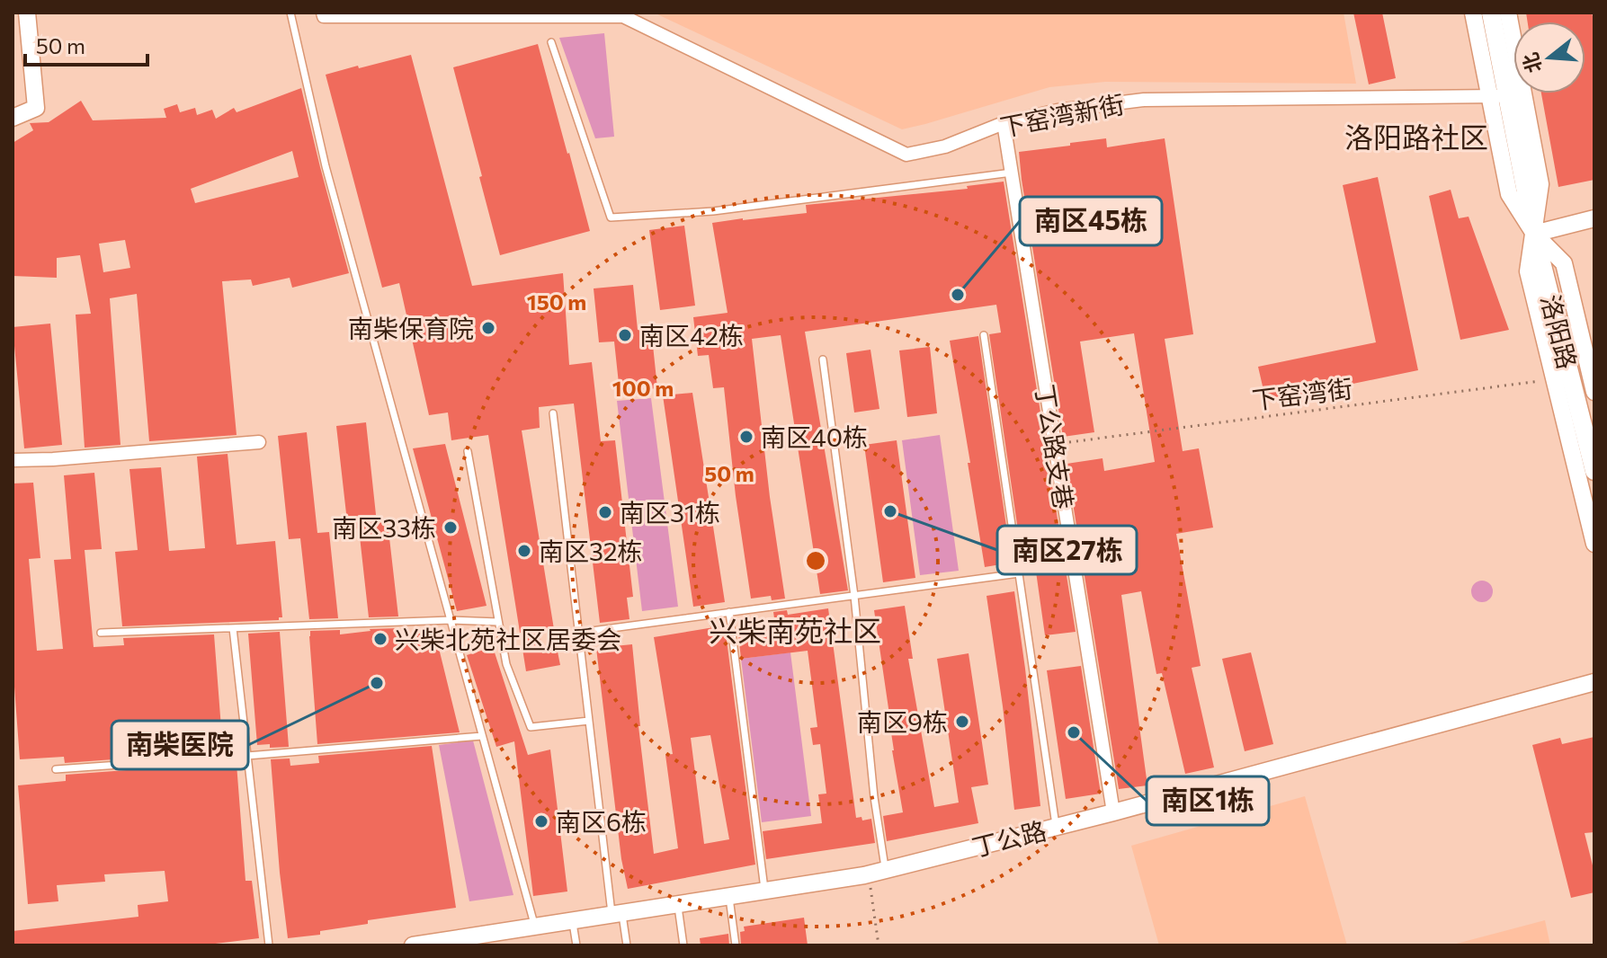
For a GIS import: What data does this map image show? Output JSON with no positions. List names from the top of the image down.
{
  "streets": {
    "main road": ["洛阳路"],
    "street": ["下窑湾新街", "丁公路支巷", "丁公路"],
    "path": ["下窑湾街"]
  },
  "crossings": [
    ["下窑湾新街", "洛阳路"],
    ["下窑湾新街", "丁公路支巷"],
    ["下窑湾街", "丁公路支巷"],
    ["丁公路支巷", "丁公路"]
  ],
  "districts": ["洛阳路社区", "兴柴南苑社区"],
  "places": [
    "南区45栋",
    "南柴保育院",
    "南区42栋",
    "南区40栋",
    "南区27栋",
    "南区31栋",
    "南区33栋",
    "南区32栋",
    "兴柴北苑社区居委会",
    "南柴医院",
    "南区9栋",
    "南区1栋",
    "南区6栋"
  ],
  "scale_bar": "50 m",
  "north": "left",
  "rings": ["150 m", "100 m", "50 m"]
}
